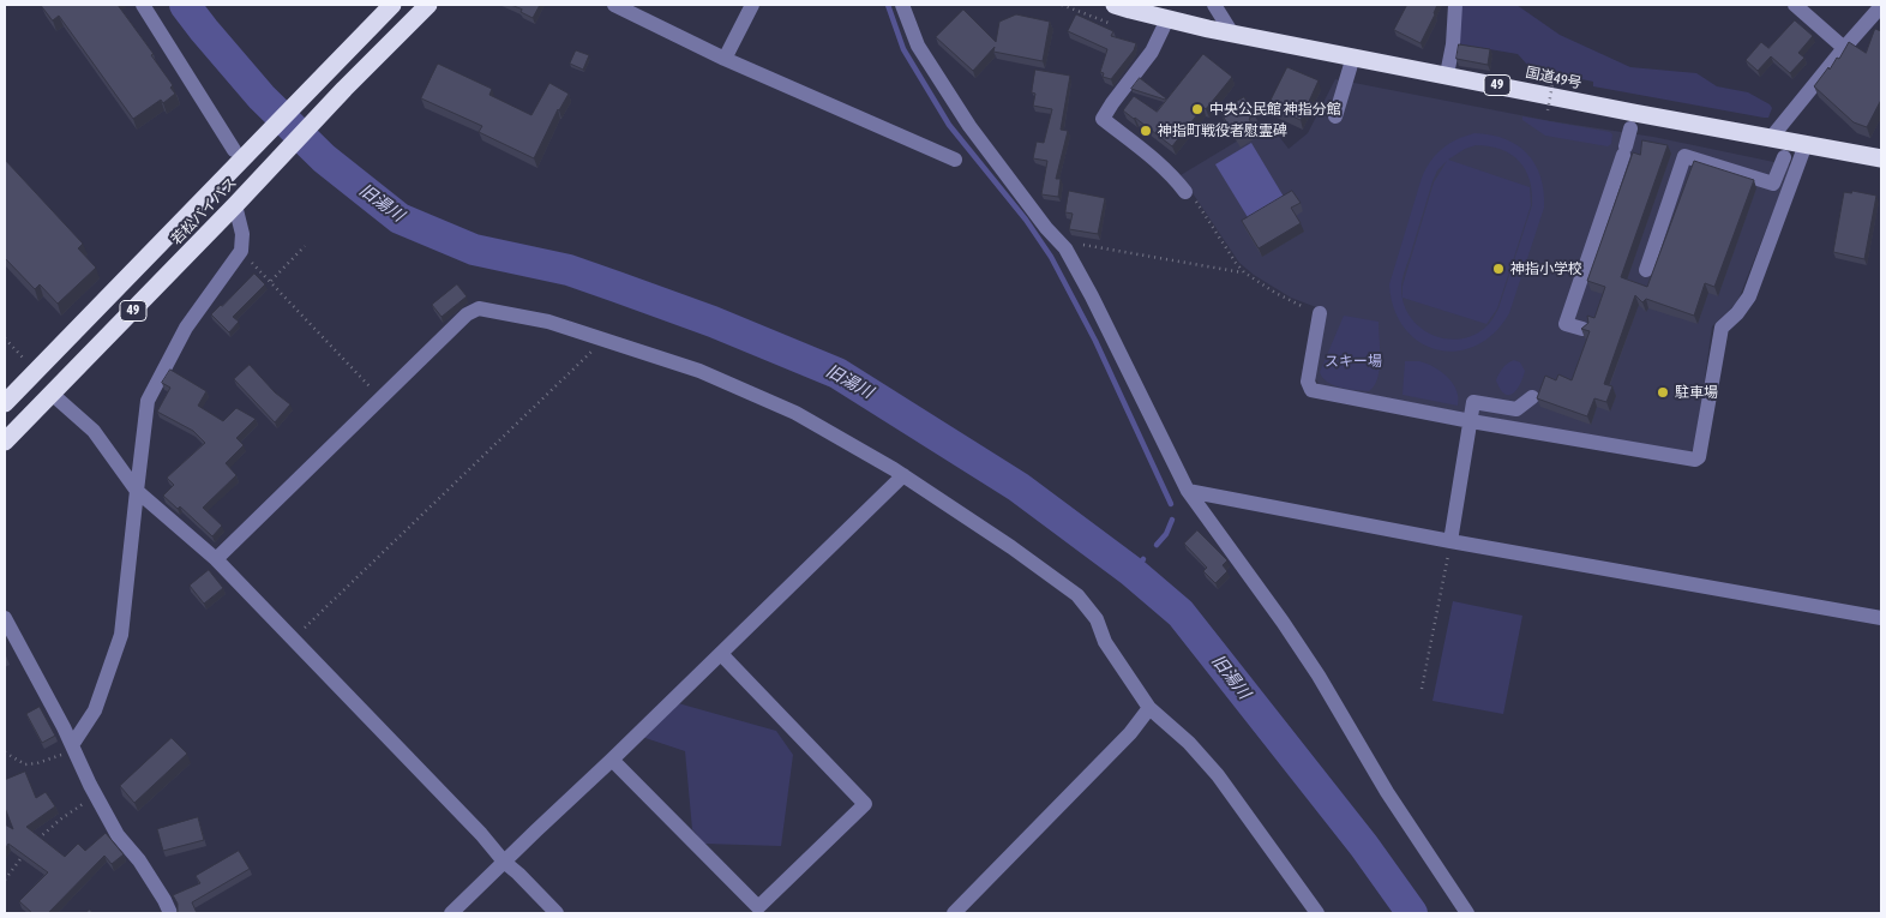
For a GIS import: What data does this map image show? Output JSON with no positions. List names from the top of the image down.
{
  "streets": {
    "highway": ["国道49号", "49", "若松バイパス"]
  },
  "water": ["旧湯川"],
  "parks": ["スキー場"],
  "places": [
    "中央公民館 神指分館",
    "神指町戦役者慰霊碑",
    "神指小学校",
    "駐車場"
  ]
}
